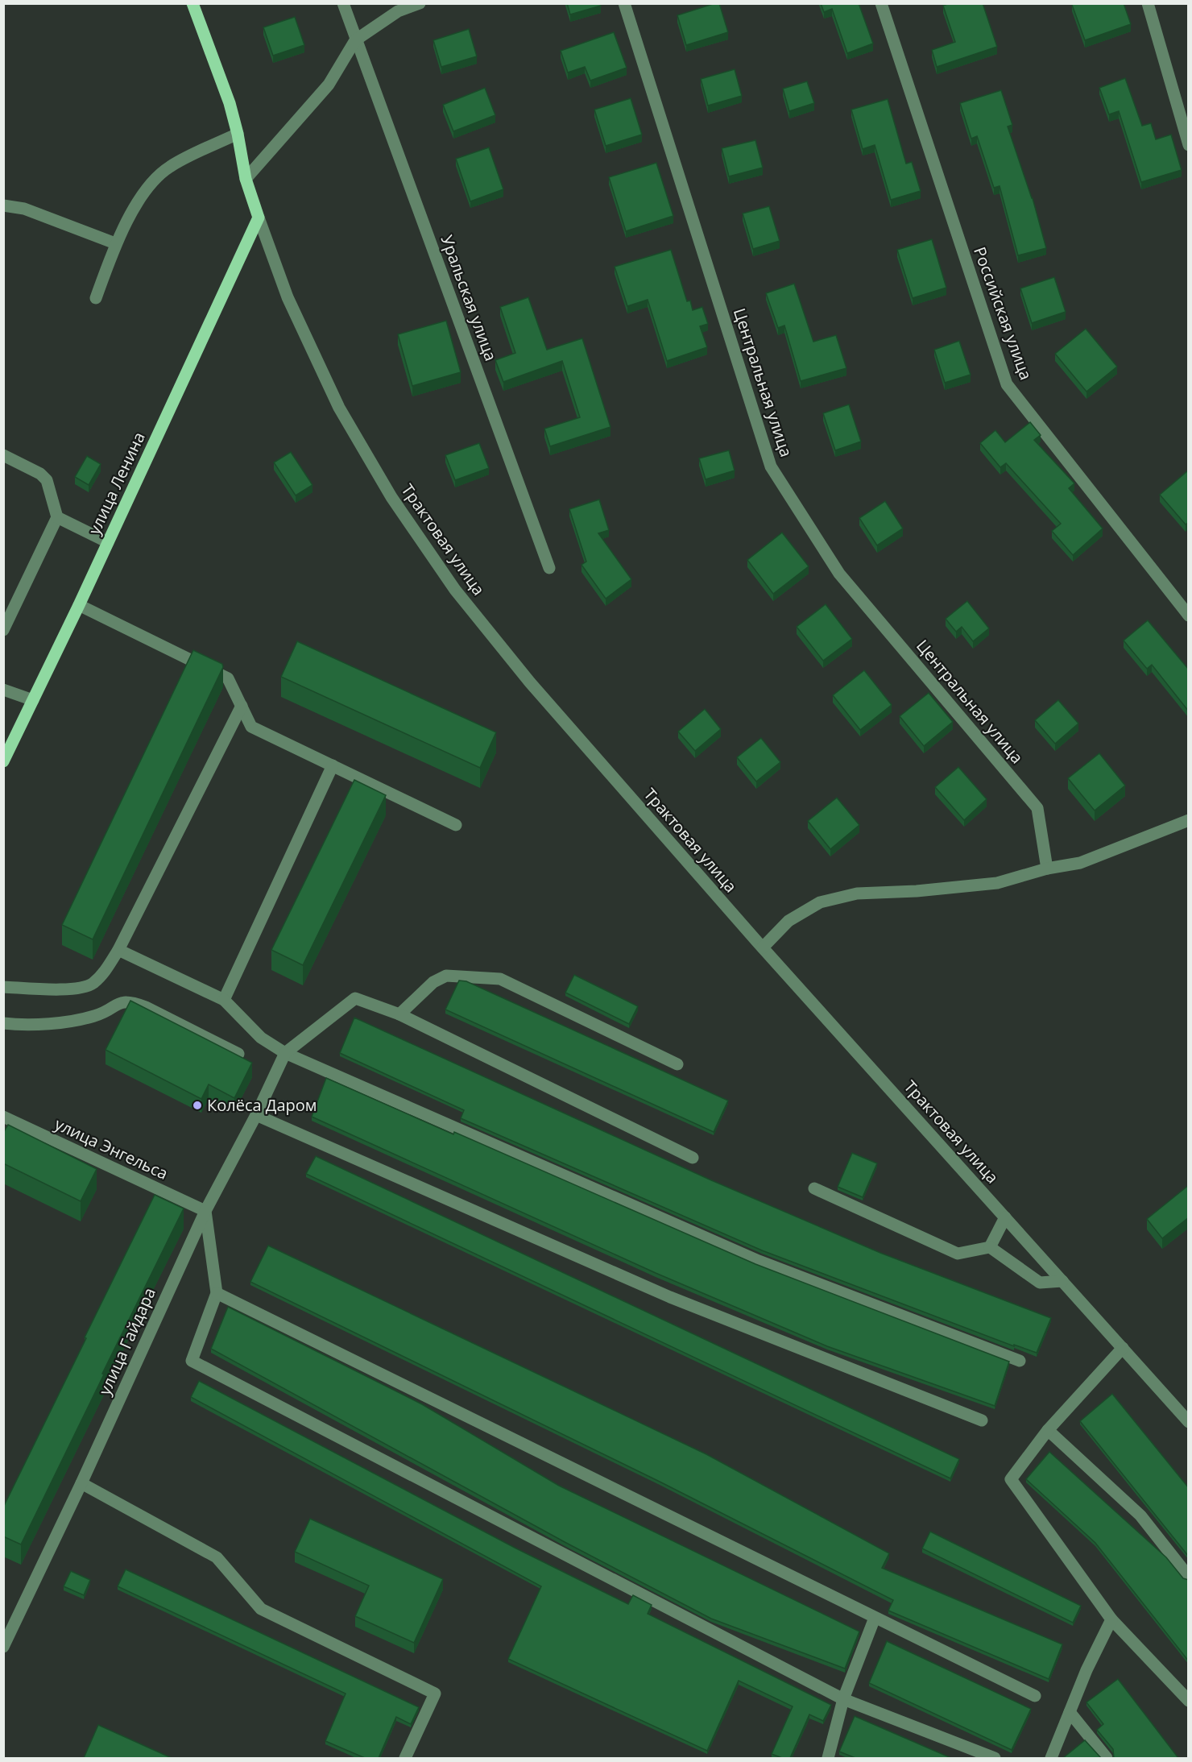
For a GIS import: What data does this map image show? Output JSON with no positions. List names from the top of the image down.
{
  "streets": {
    "main road": ["улица Ленина"],
    "street": [
      "Уральская улица",
      "Российская улица",
      "Центральная улица",
      "Трактовая улица",
      "улица Энгельса",
      "улица Гайдара"
    ]
  },
  "crossings": [
    ["улица Ленина", "Трактовая улица"],
    ["улица Энгельса", "улица Гайдара"]
  ],
  "places": ["Колёса Даром"]
}
